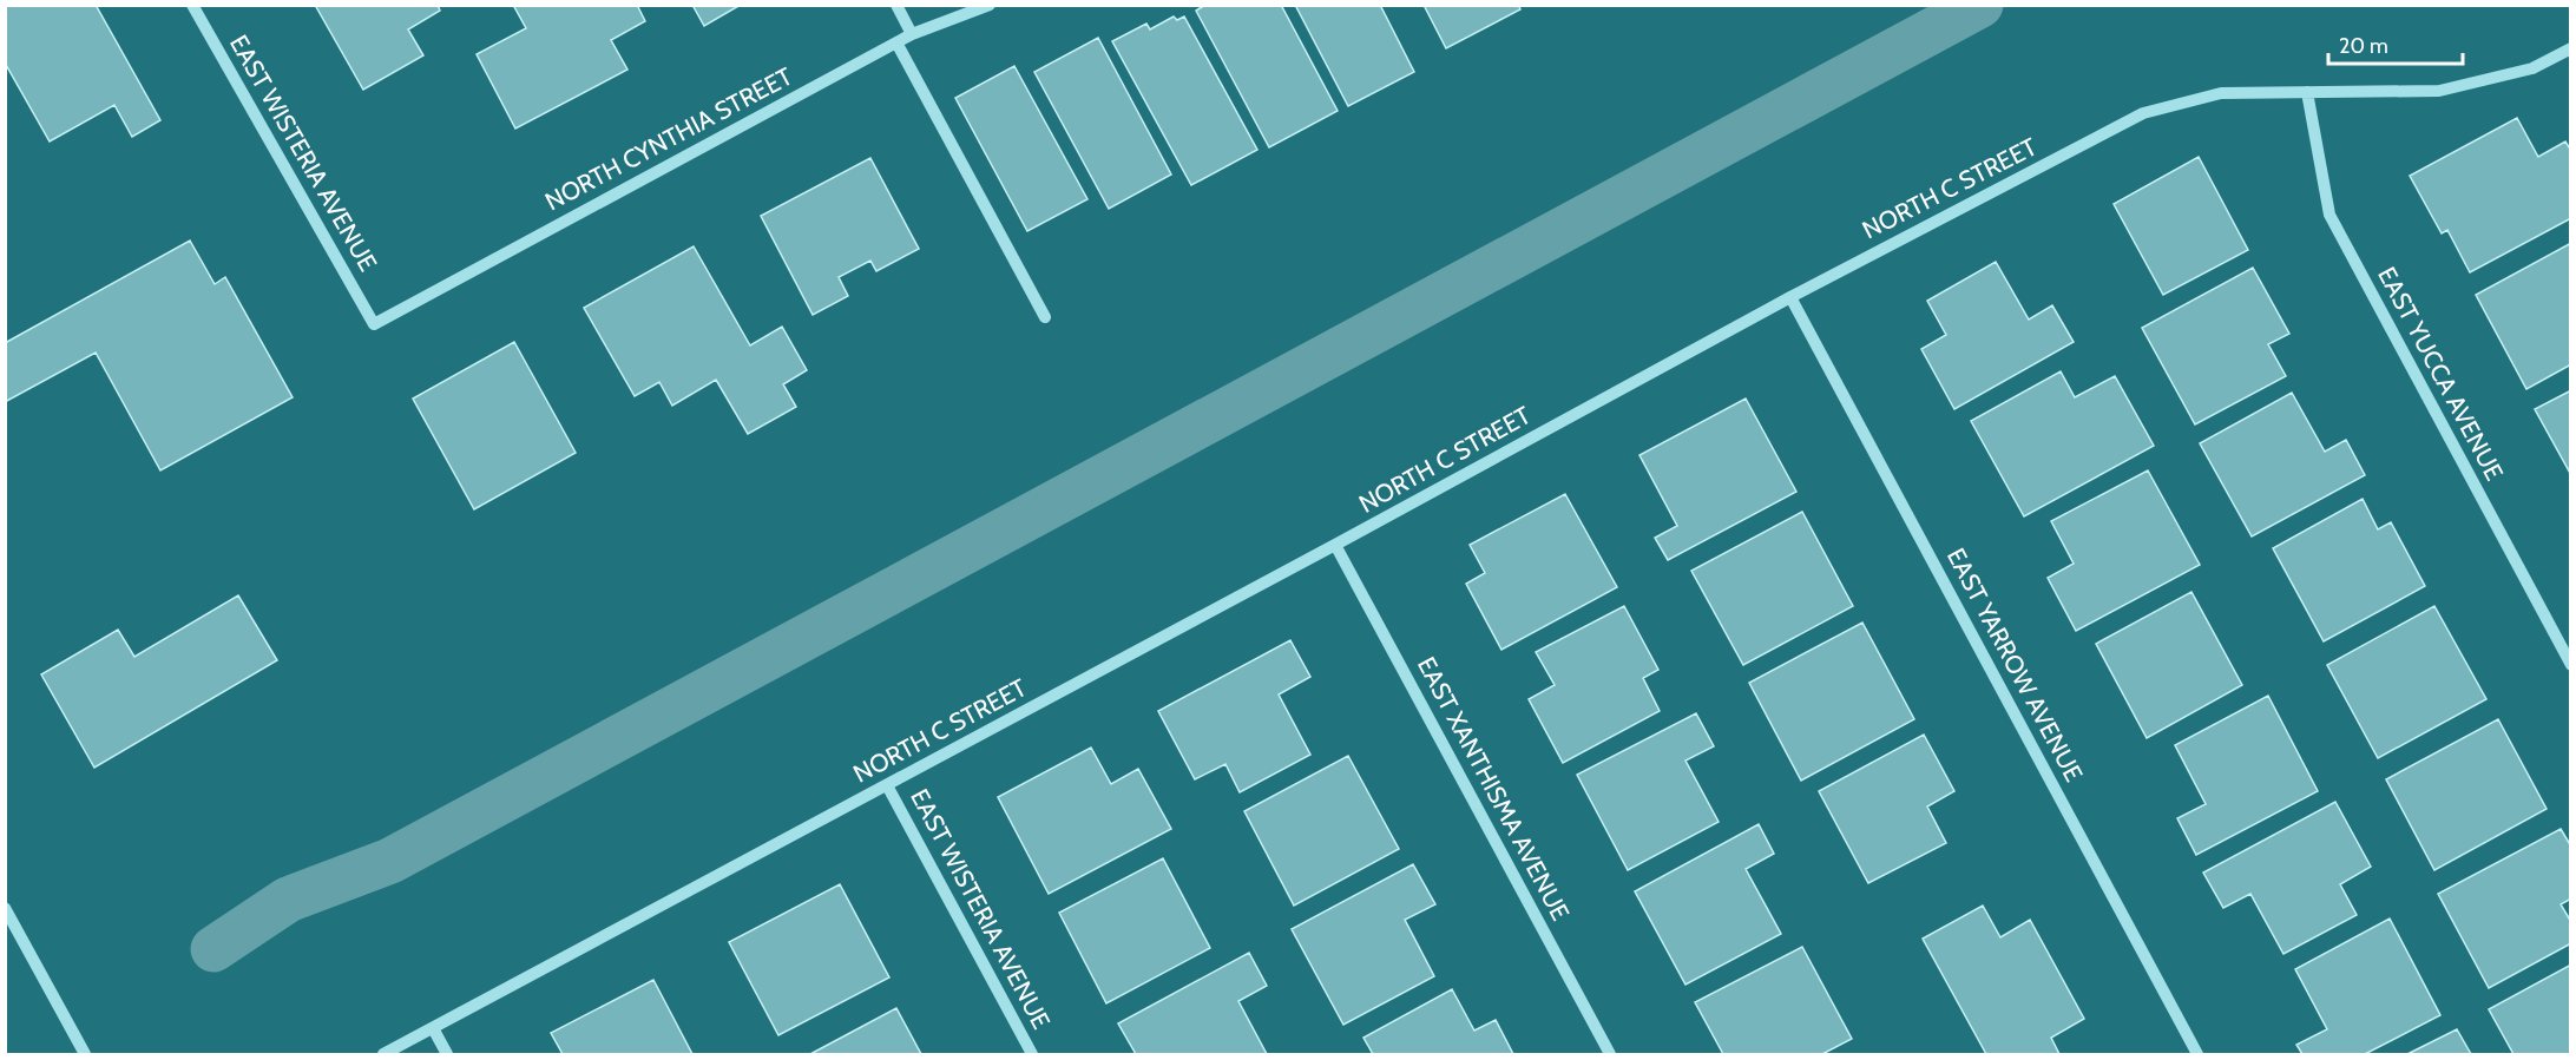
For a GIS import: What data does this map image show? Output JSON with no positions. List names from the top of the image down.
{
  "streets": {
    "street": [
      "NORTH CYNTHIA STREET",
      "EAST WISTERIA AVENUE",
      "NORTH C STREET",
      "EAST YUCCA AVENUE",
      "EAST YARROW AVENUE",
      "EAST XANTHISMA AVENUE"
    ]
  },
  "crossings": [
    ["NORTH CYNTHIA STREET", "EAST WISTERIA AVENUE"],
    ["EAST WISTERIA AVENUE", "NORTH C STREET"],
    ["NORTH C STREET", "EAST YUCCA AVENUE"],
    ["NORTH C STREET", "EAST YARROW AVENUE"],
    ["NORTH C STREET", "EAST XANTHISMA AVENUE"]
  ],
  "scale_bar": "20 m"
}
